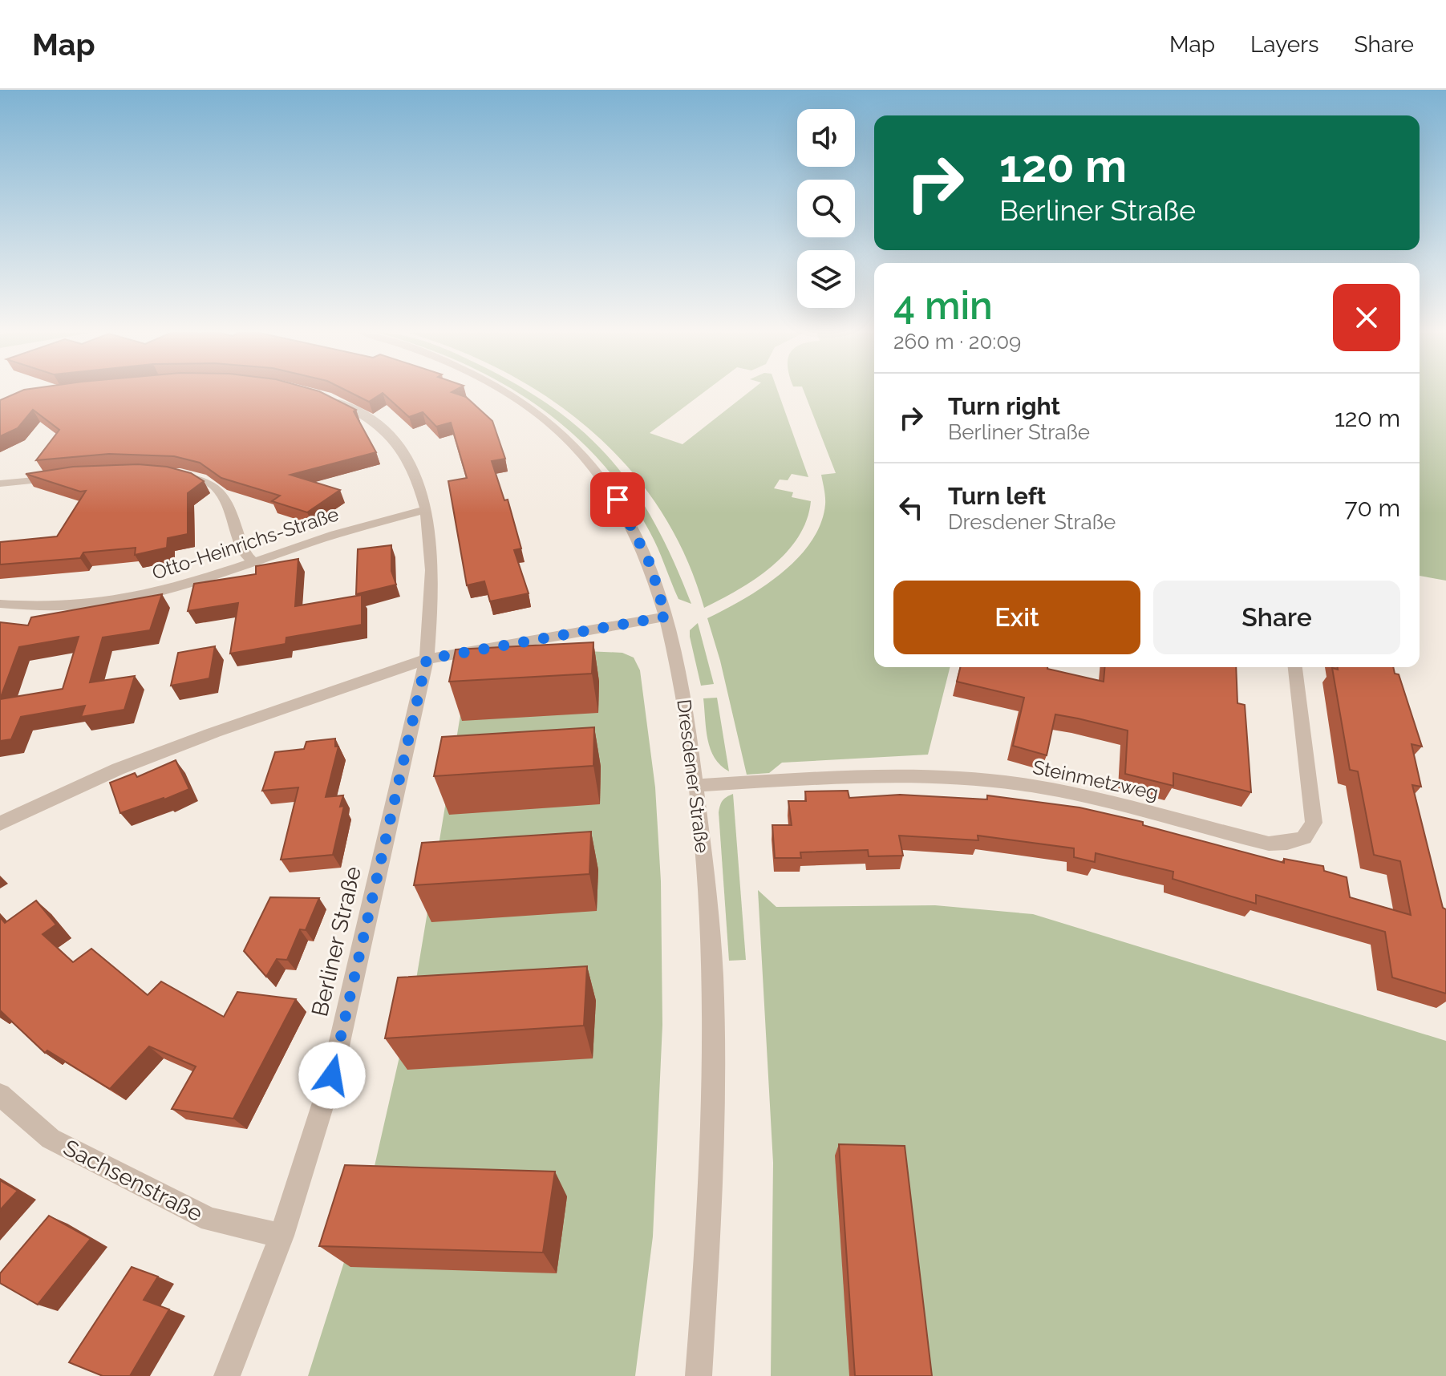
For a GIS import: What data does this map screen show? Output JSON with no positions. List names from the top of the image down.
{
  "streets": {
    "street": [
      "Otto-Heinrichs-Straße",
      "Dresdener Straße",
      "Steinmetzweg",
      "Berliner Straße",
      "Sachsenstraße"
    ]
  },
  "crossings": [
    ["Otto-Heinrichs-Straße", "Berliner Straße"],
    ["Dresdener Straße", "Steinmetzweg"],
    ["Berliner Straße", "Sachsenstraße"]
  ],
  "page": {
    "header": "Map",
    "nav": ["Map", "Layers", "Share"],
    "turn": ["120 m", "Berliner Straße"],
    "heading": ["4 min", "260 m · 20:09"],
    "list": [
      {
        "name": "Turn right",
        "note": "Berliner Straße",
        "value": "120 m"
      },
      {
        "name": "Turn left",
        "note": "Dresdener Straße",
        "value": "70 m"
      }
    ],
    "buttons": ["Exit", "Share"]
  }
}
